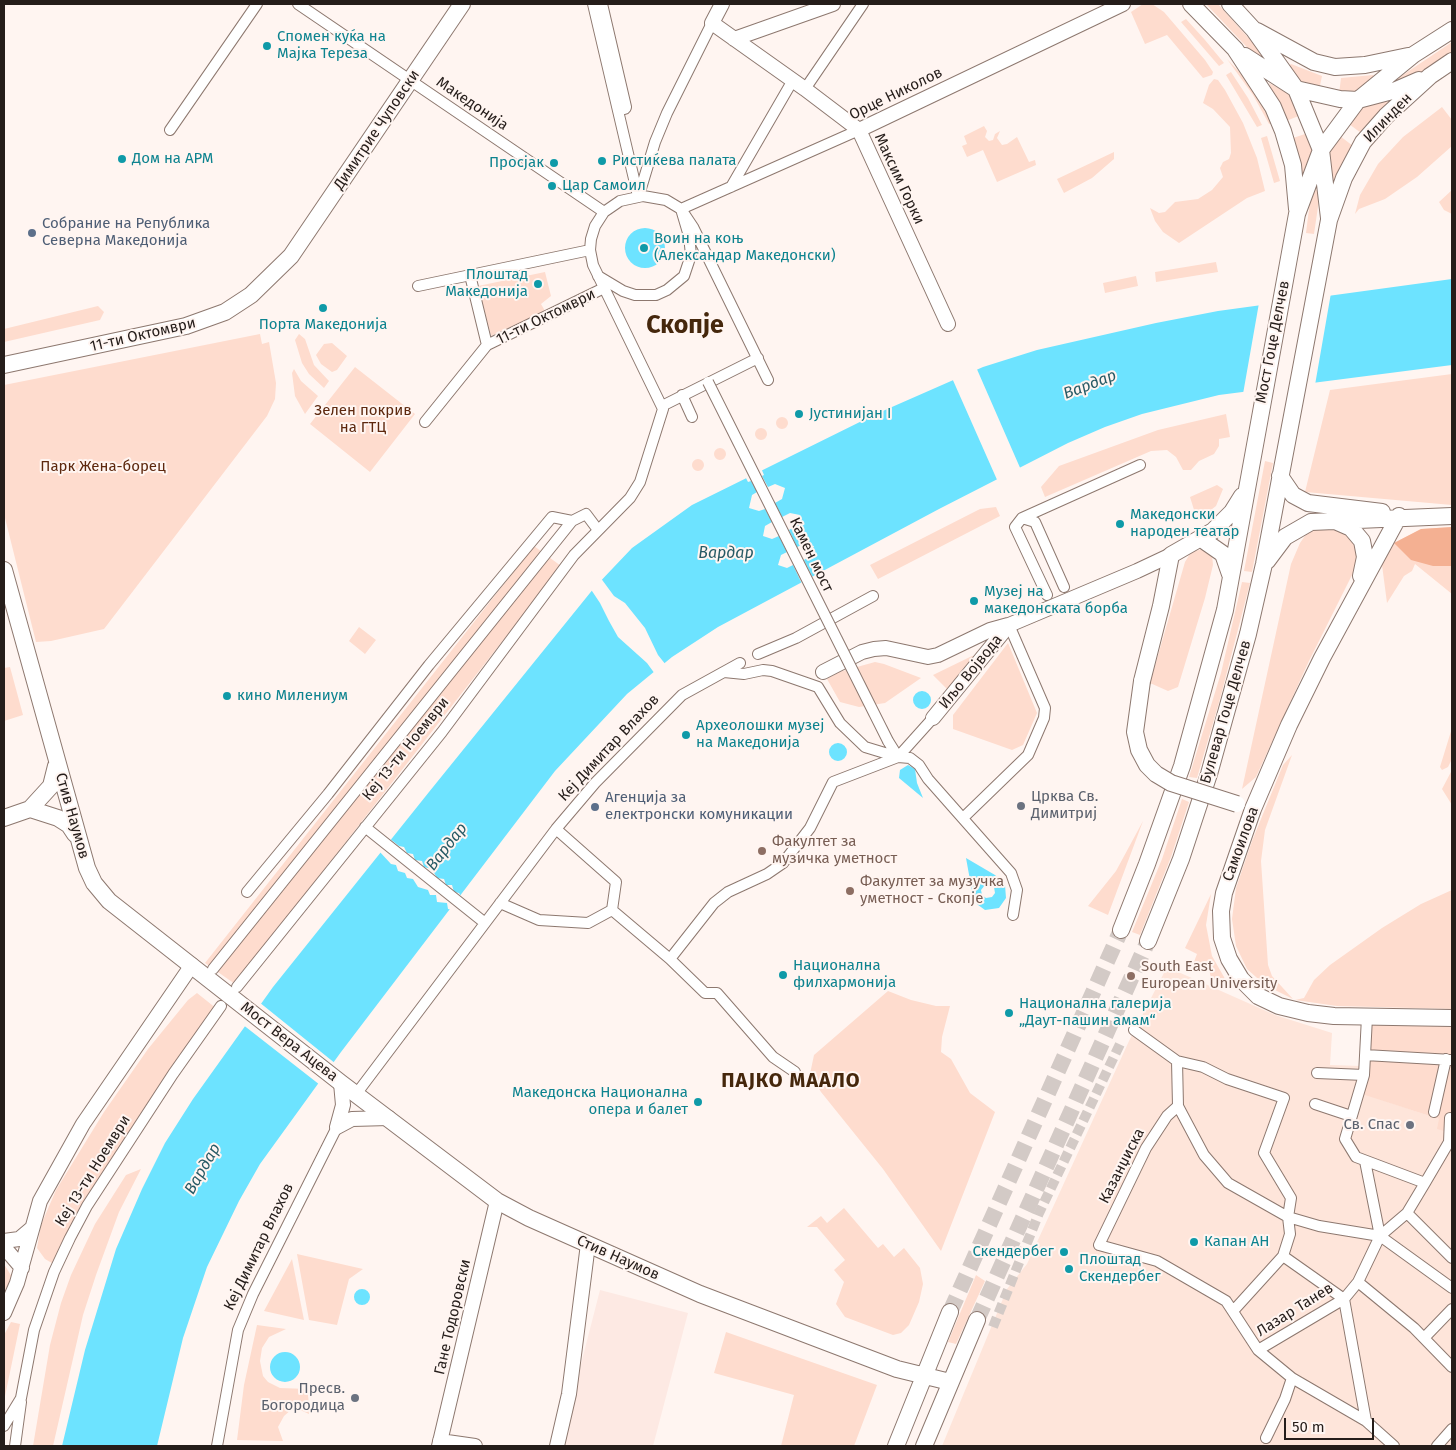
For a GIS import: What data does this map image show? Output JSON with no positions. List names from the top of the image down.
{
  "streets": {
    "street": [
      "Орце Николов",
      "Македонија",
      "Илинден",
      "Димитрие Чуповски",
      "Максим Горки",
      "11-ти Октомври",
      "Мост Гоце Делчев",
      "Камен мост",
      "Иљо Војвода",
      "Булевар Гоце Делчев",
      "Кеј Димитар Влахов",
      "Кеј 13-ти Ноември",
      "Стив Наумов",
      "Самоилова",
      "Мост Вера Ацева",
      "Казанџиска",
      "Лазар Танев",
      "Гане Тодоровски"
    ]
  },
  "crossings": [
    ["Орце Николов", "Македонија"],
    ["Орце Николов", "Максим Горки"],
    ["Македонија", "Димитрие Чуповски"],
    ["Илинден", "Мост Гоце Делчев"],
    ["Димитрие Чуповски", "11-ти Октомври"],
    ["Мост Гоце Делчев", "Булевар Гоце Делчев"],
    ["Иљо Војвода", "Булевар Гоце Делчев"],
    ["Кеј Димитар Влахов", "Стив Наумов"],
    ["Кеј Димитар Влахов", "Мост Вера Ацева"],
    ["Кеј 13-ти Ноември", "Стив Наумов"],
    ["Кеј 13-ти Ноември", "Мост Вера Ацева"],
    ["Стив Наумов", "Мост Вера Ацева"],
    ["Стив Наумов", "Гане Тодоровски"]
  ],
  "districts": ["Скопје", "ПАЈКО МААЛО"],
  "water": ["Вардар"],
  "parks": ["Зелен покрив на ГТЦ", "Парк Жена-борец"],
  "places": [
    "Спомен куќа на Мајка Тереза",
    "Дом на АРМ",
    "Ристиќева палата",
    "Просјак",
    "Цар Самоил",
    "Собрание на Република Северна Македонија",
    "Воин на коњ (Александар Македонски)",
    "Плоштад Македонија",
    "Порта Македонија",
    "Јустинијан I",
    "Македонски народен театар",
    "Музеј на македонската борба",
    "кино Милениум",
    "Археолошки музеј на Македонија",
    "Црква Св. Димитриј",
    "Агенција за електронски комуникации",
    "Факултет за музичка уметност",
    "Факултет за музучка уметност - Скопје",
    "Национална филхармонија",
    "South East European University",
    "Национална галерија „Даут-пашин амам“",
    "Македонска Национална опера и балет",
    "Св. Спас",
    "Капан АН",
    "Скендербег",
    "Плоштад Скендербег",
    "Пресв. Богородица"
  ],
  "scale_bar": "50 m"
}
